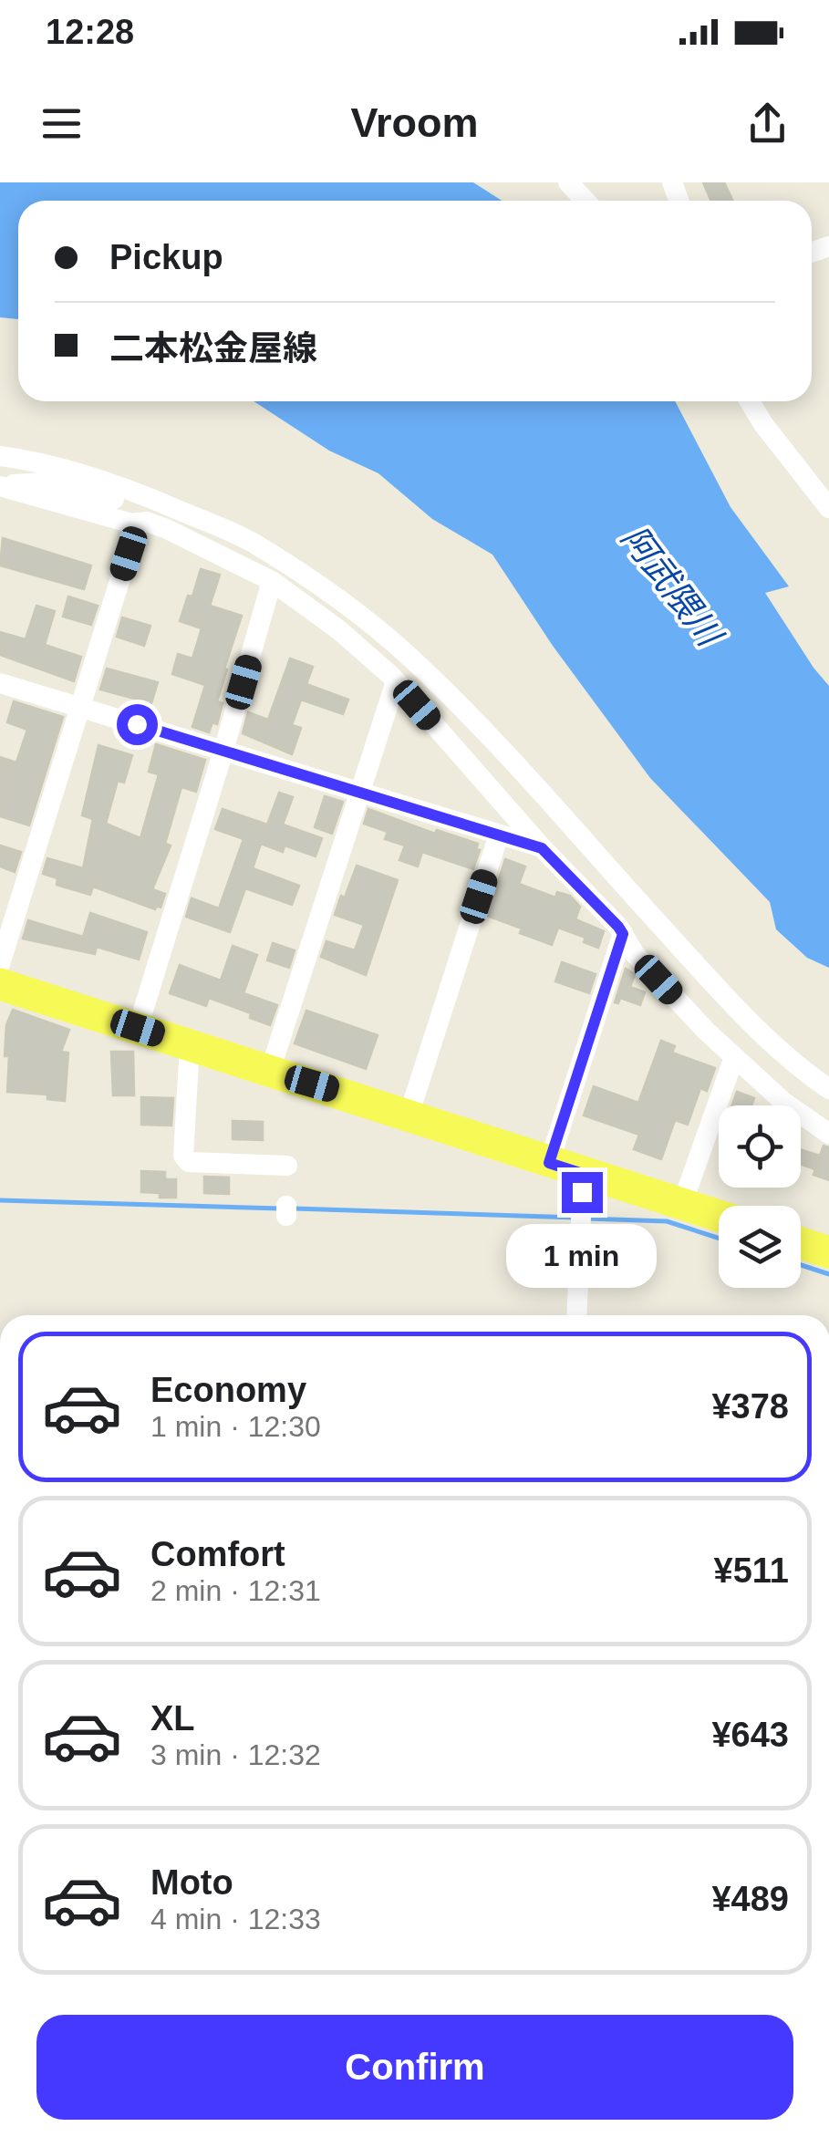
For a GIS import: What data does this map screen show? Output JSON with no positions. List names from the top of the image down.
{
  "water": ["阿武隈川"],
  "page": {
    "status": "12:28",
    "header": "Vroom",
    "banner": ["Pickup", "二本松金屋線"],
    "bubble": "1 min",
    "list": [
      {
        "name": "Economy",
        "note": "1 min · 12:30",
        "value": "¥378"
      },
      {
        "name": "Comfort",
        "note": "2 min · 12:31",
        "value": "¥511"
      },
      {
        "name": "XL",
        "note": "3 min · 12:32",
        "value": "¥643"
      },
      {
        "name": "Moto",
        "note": "4 min · 12:33",
        "value": "¥489"
      }
    ],
    "buttons": "Confirm"
  }
}
